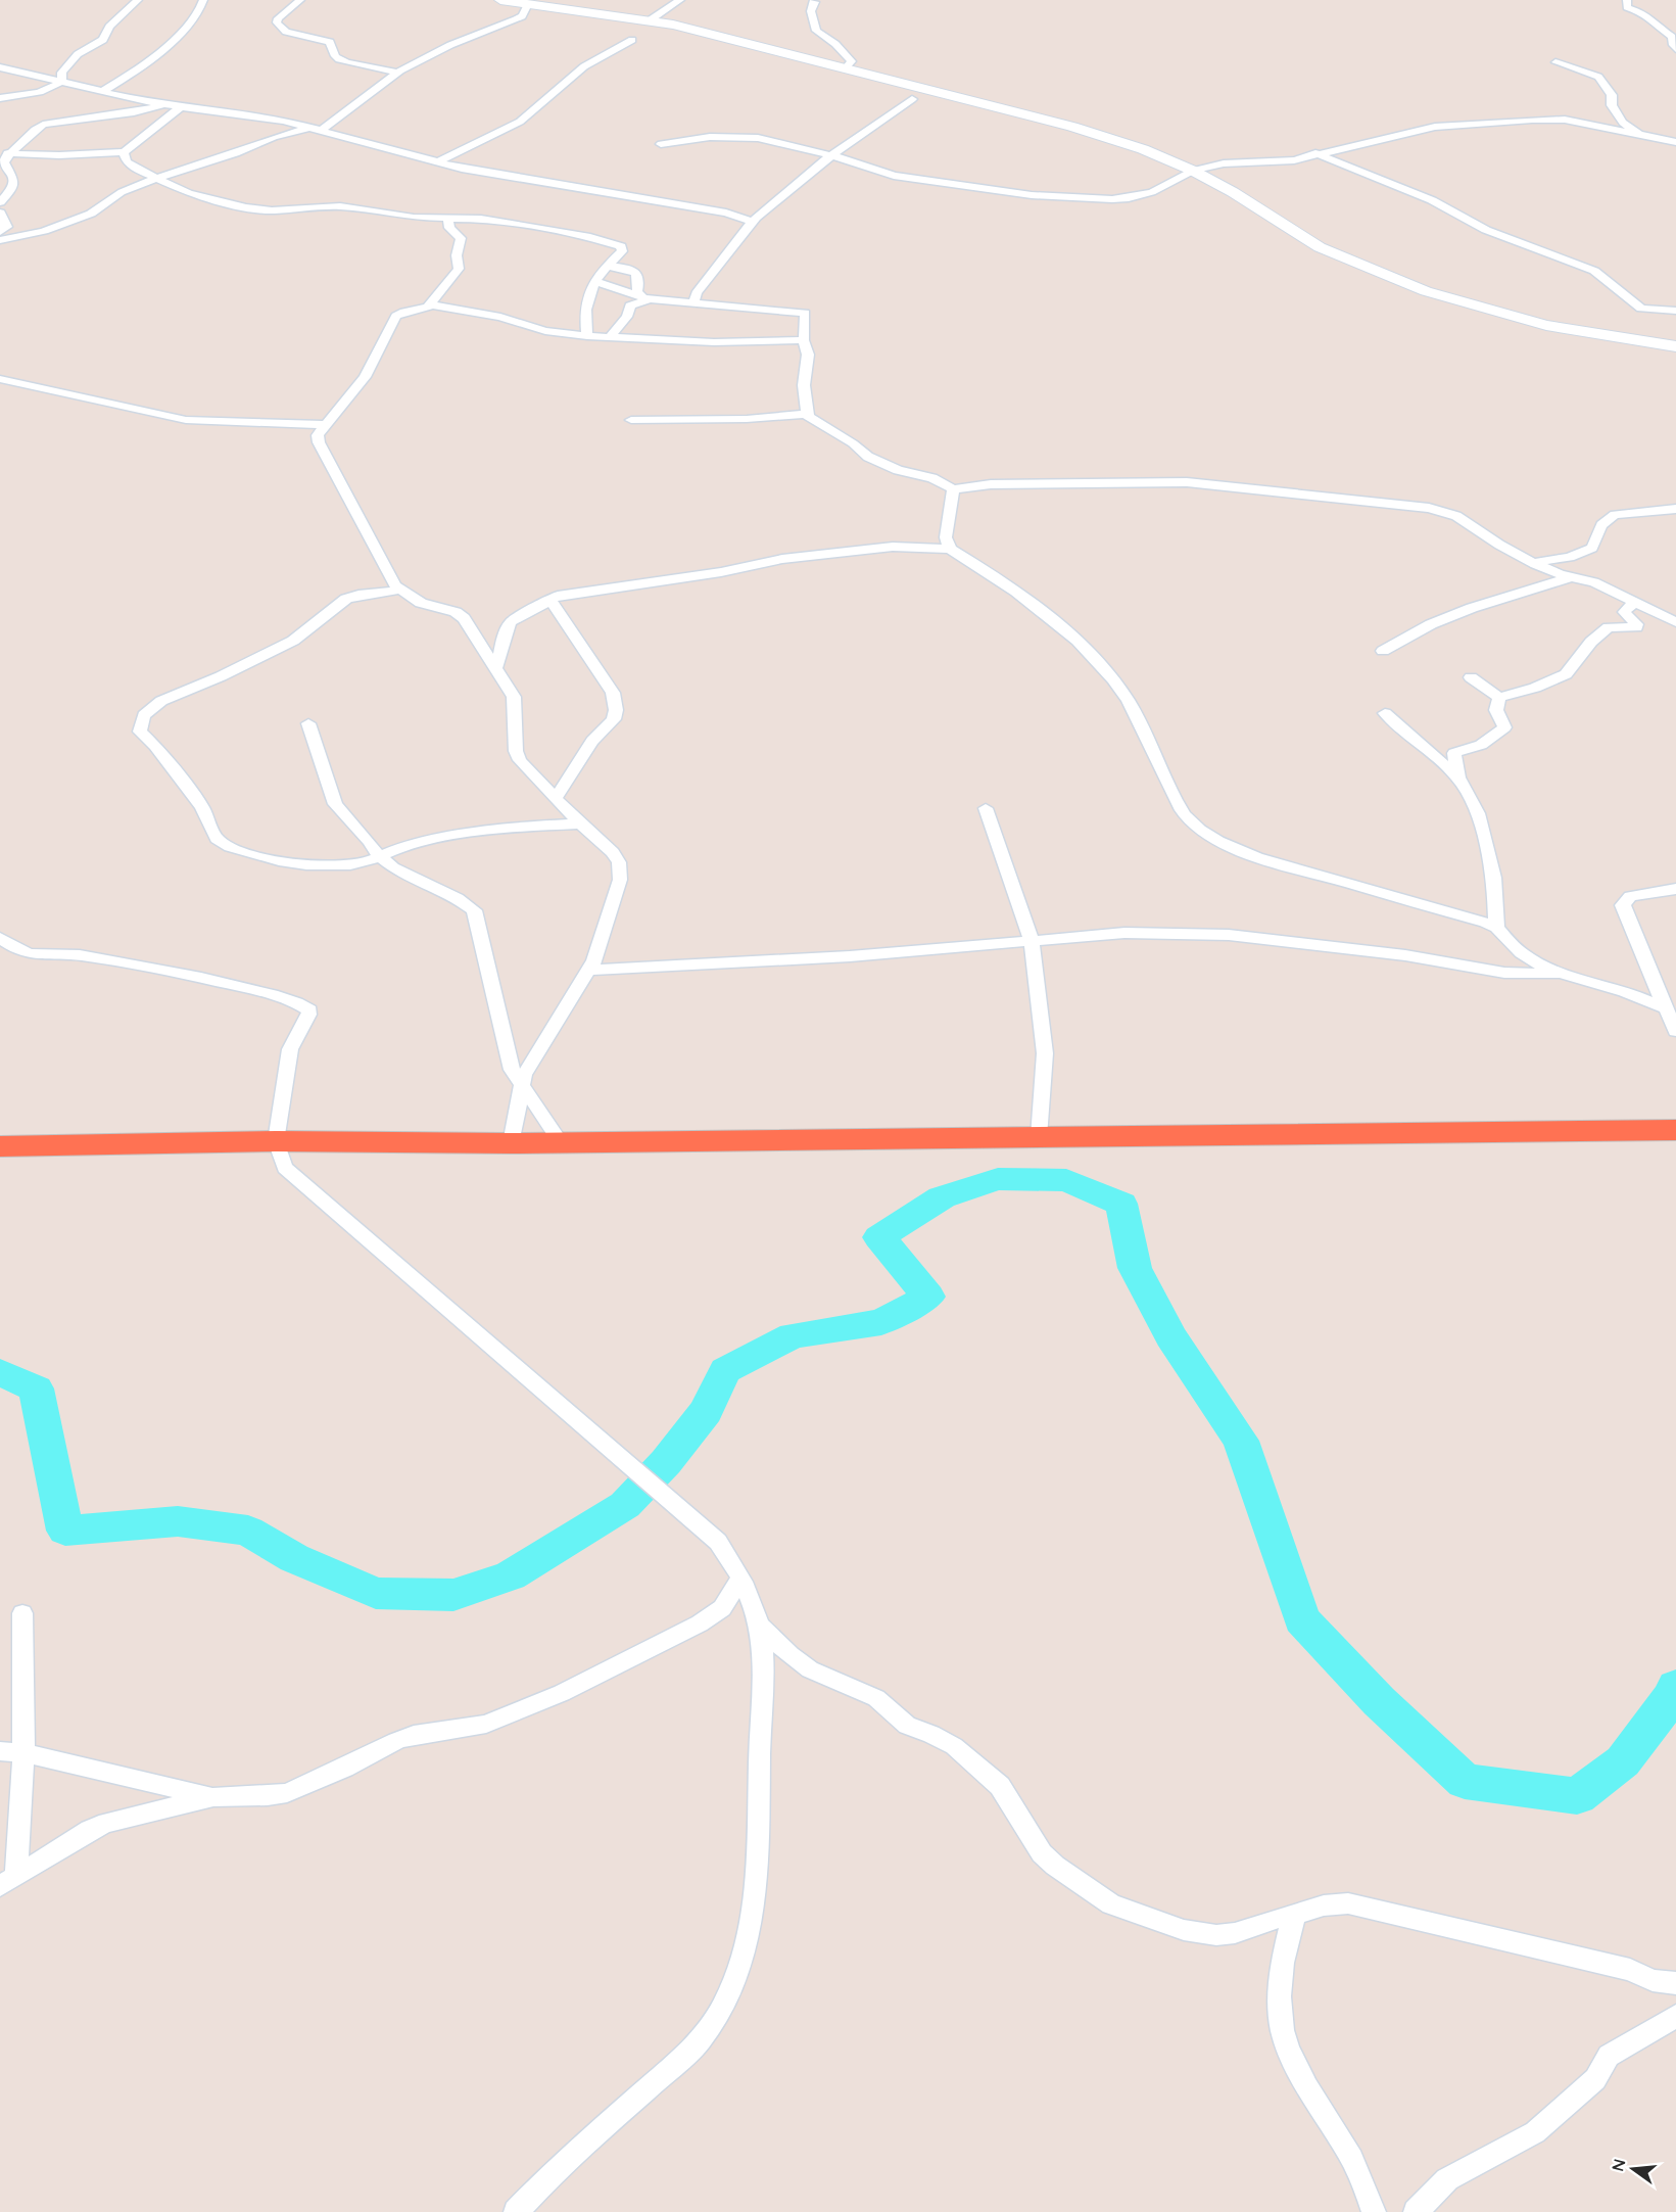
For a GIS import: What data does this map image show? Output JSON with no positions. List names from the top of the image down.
{
  "north": "left"
}
